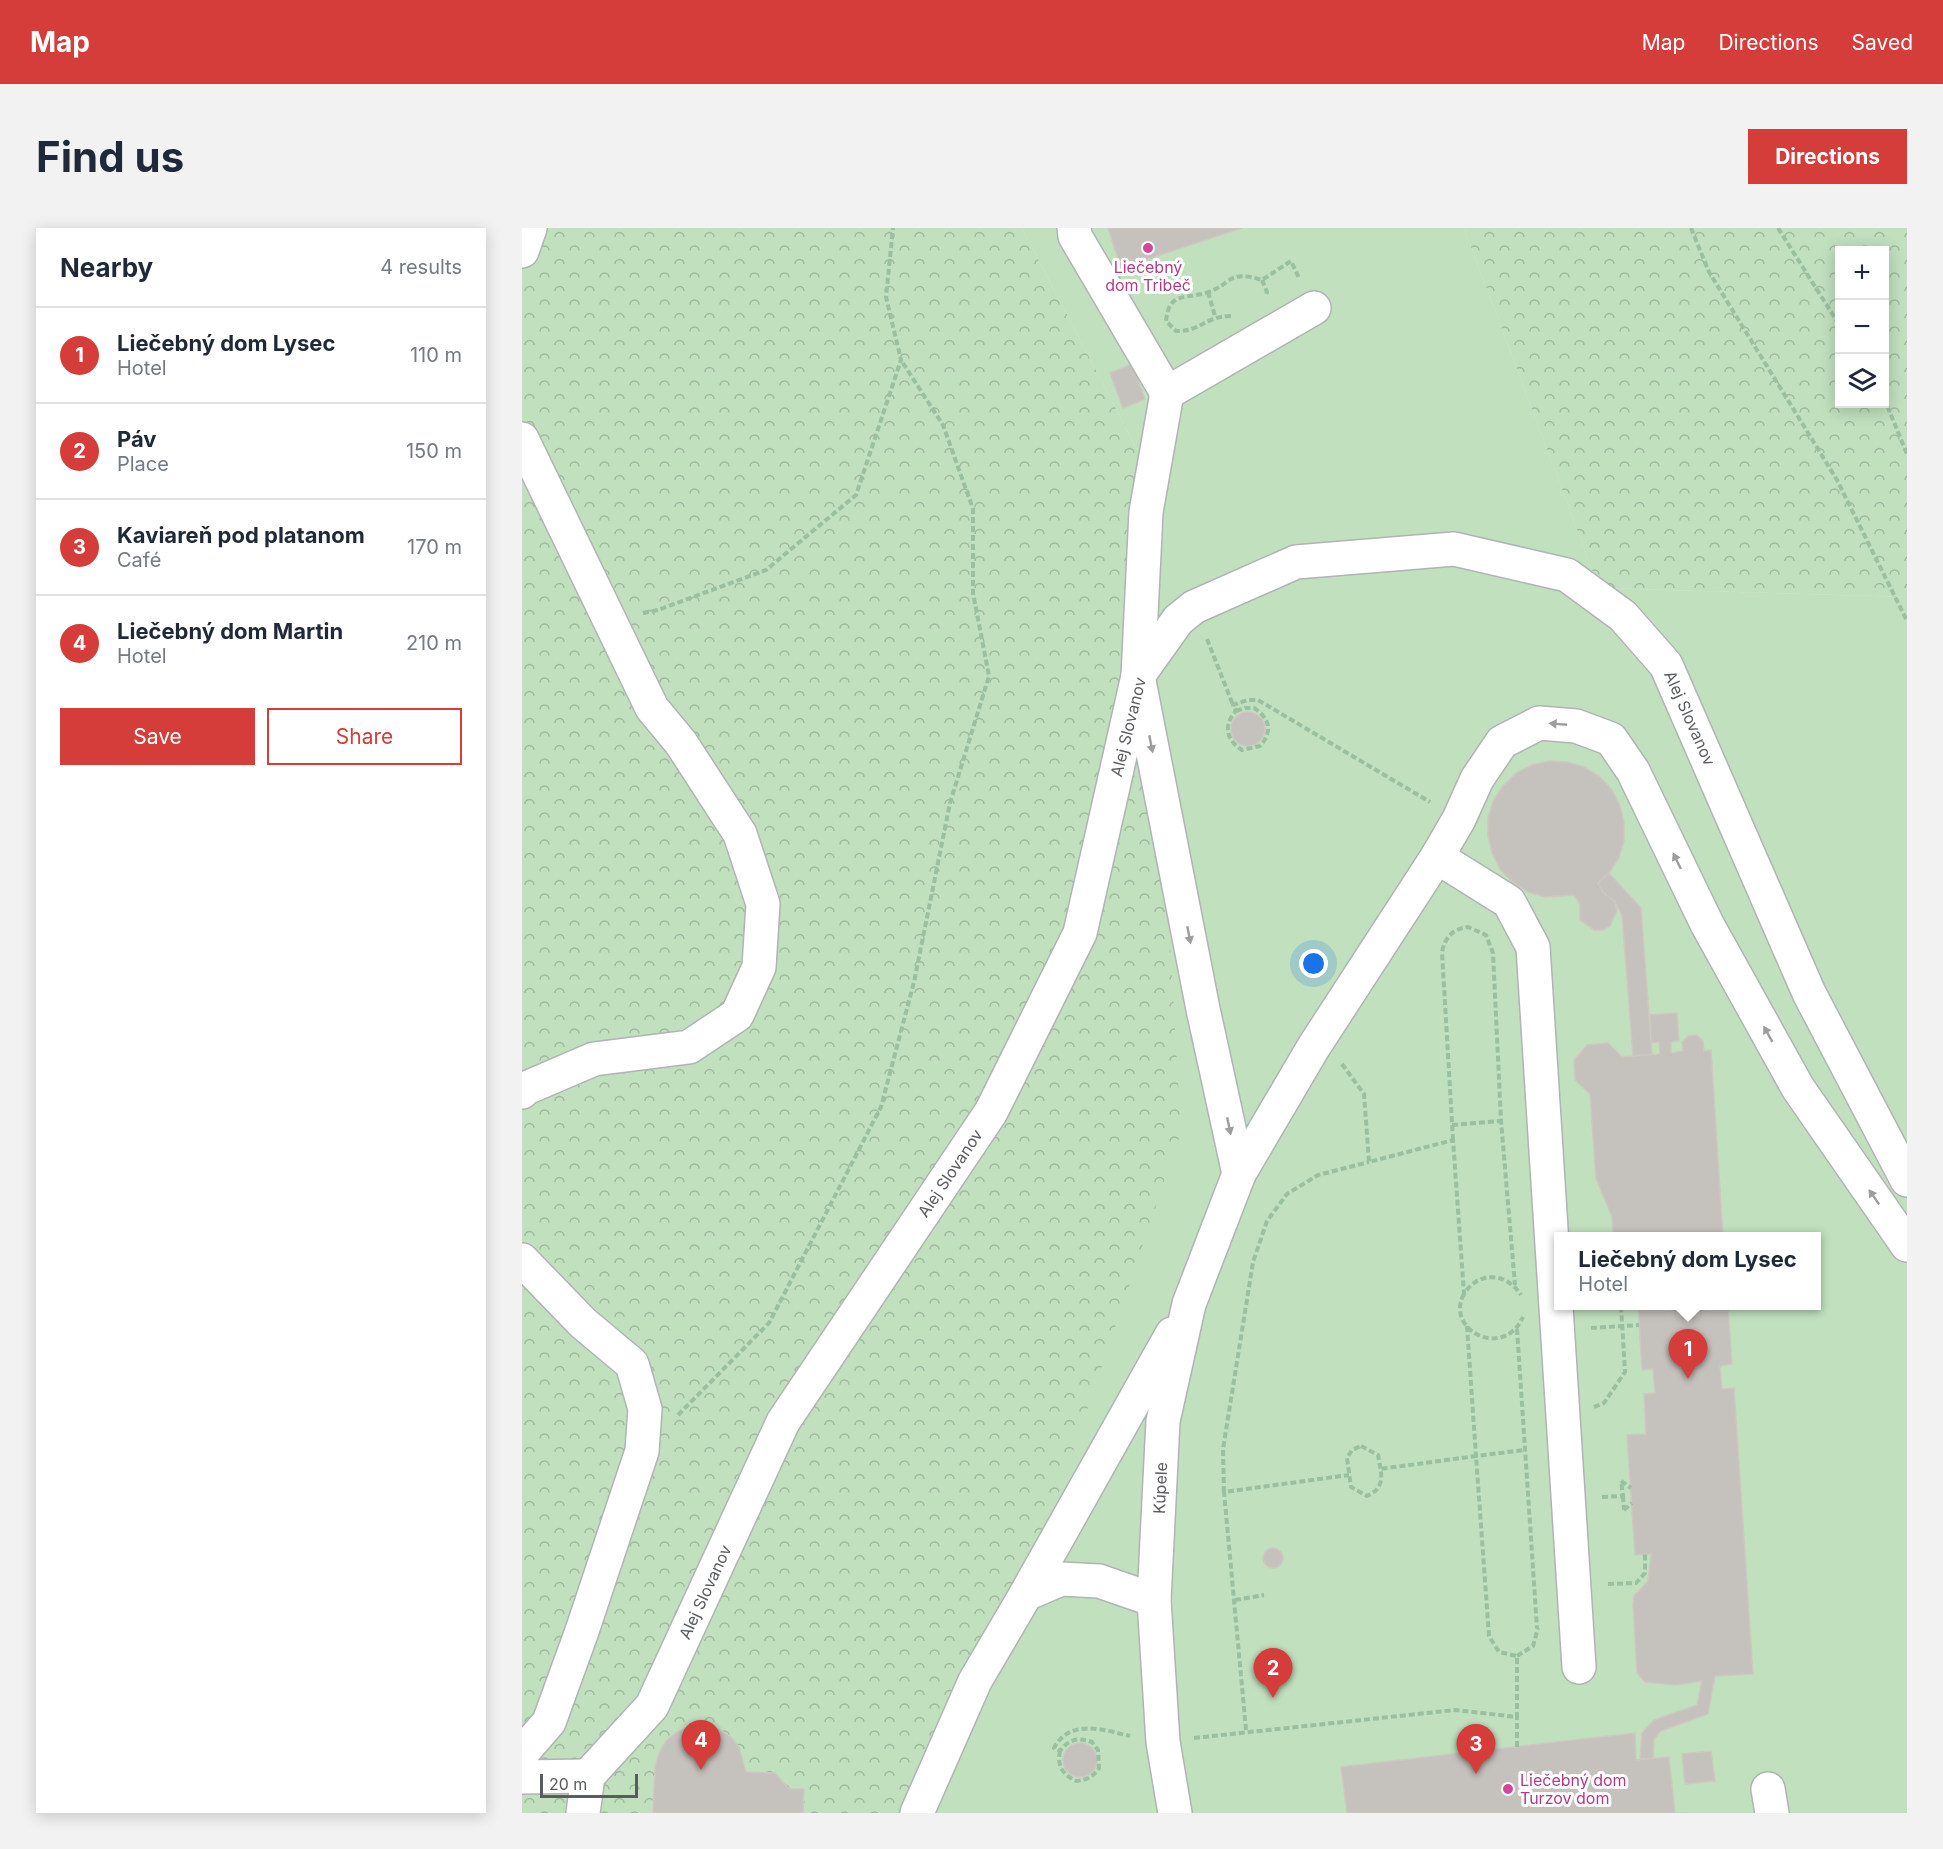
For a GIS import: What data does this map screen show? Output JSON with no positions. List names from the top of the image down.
{
  "streets": {
    "lane": ["Alej Slovanov", "Kúpele"]
  },
  "places": ["Liečebný dom Tribeč", "Liečebný dom Turzov dom"],
  "scale_bar": "20 m",
  "page": {
    "header": "Map",
    "nav": ["Map", "Directions", "Saved"],
    "buttons": [
      "Directions",
      ["Save", "Share"]
    ],
    "title": "Find us",
    "heading": ["Nearby", "4 results"],
    "map_buttons": ["+", "−"],
    "list": [
      {
        "mark": "1",
        "name": "Liečebný dom Lysec",
        "note": "Hotel",
        "value": "110 m"
      },
      {
        "mark": "2",
        "name": "Páv",
        "note": "Place",
        "value": "150 m"
      },
      {
        "mark": "3",
        "name": "Kaviareň pod platanom",
        "note": "Café",
        "value": "170 m"
      },
      {
        "mark": "4",
        "name": "Liečebný dom Martin",
        "note": "Hotel",
        "value": "210 m"
      }
    ],
    "popup": ["Liečebný dom Lysec", "Hotel"],
    "pins": [
      "1",
      "2",
      "4",
      "3"
    ],
    "scale": "20 m"
  }
}
